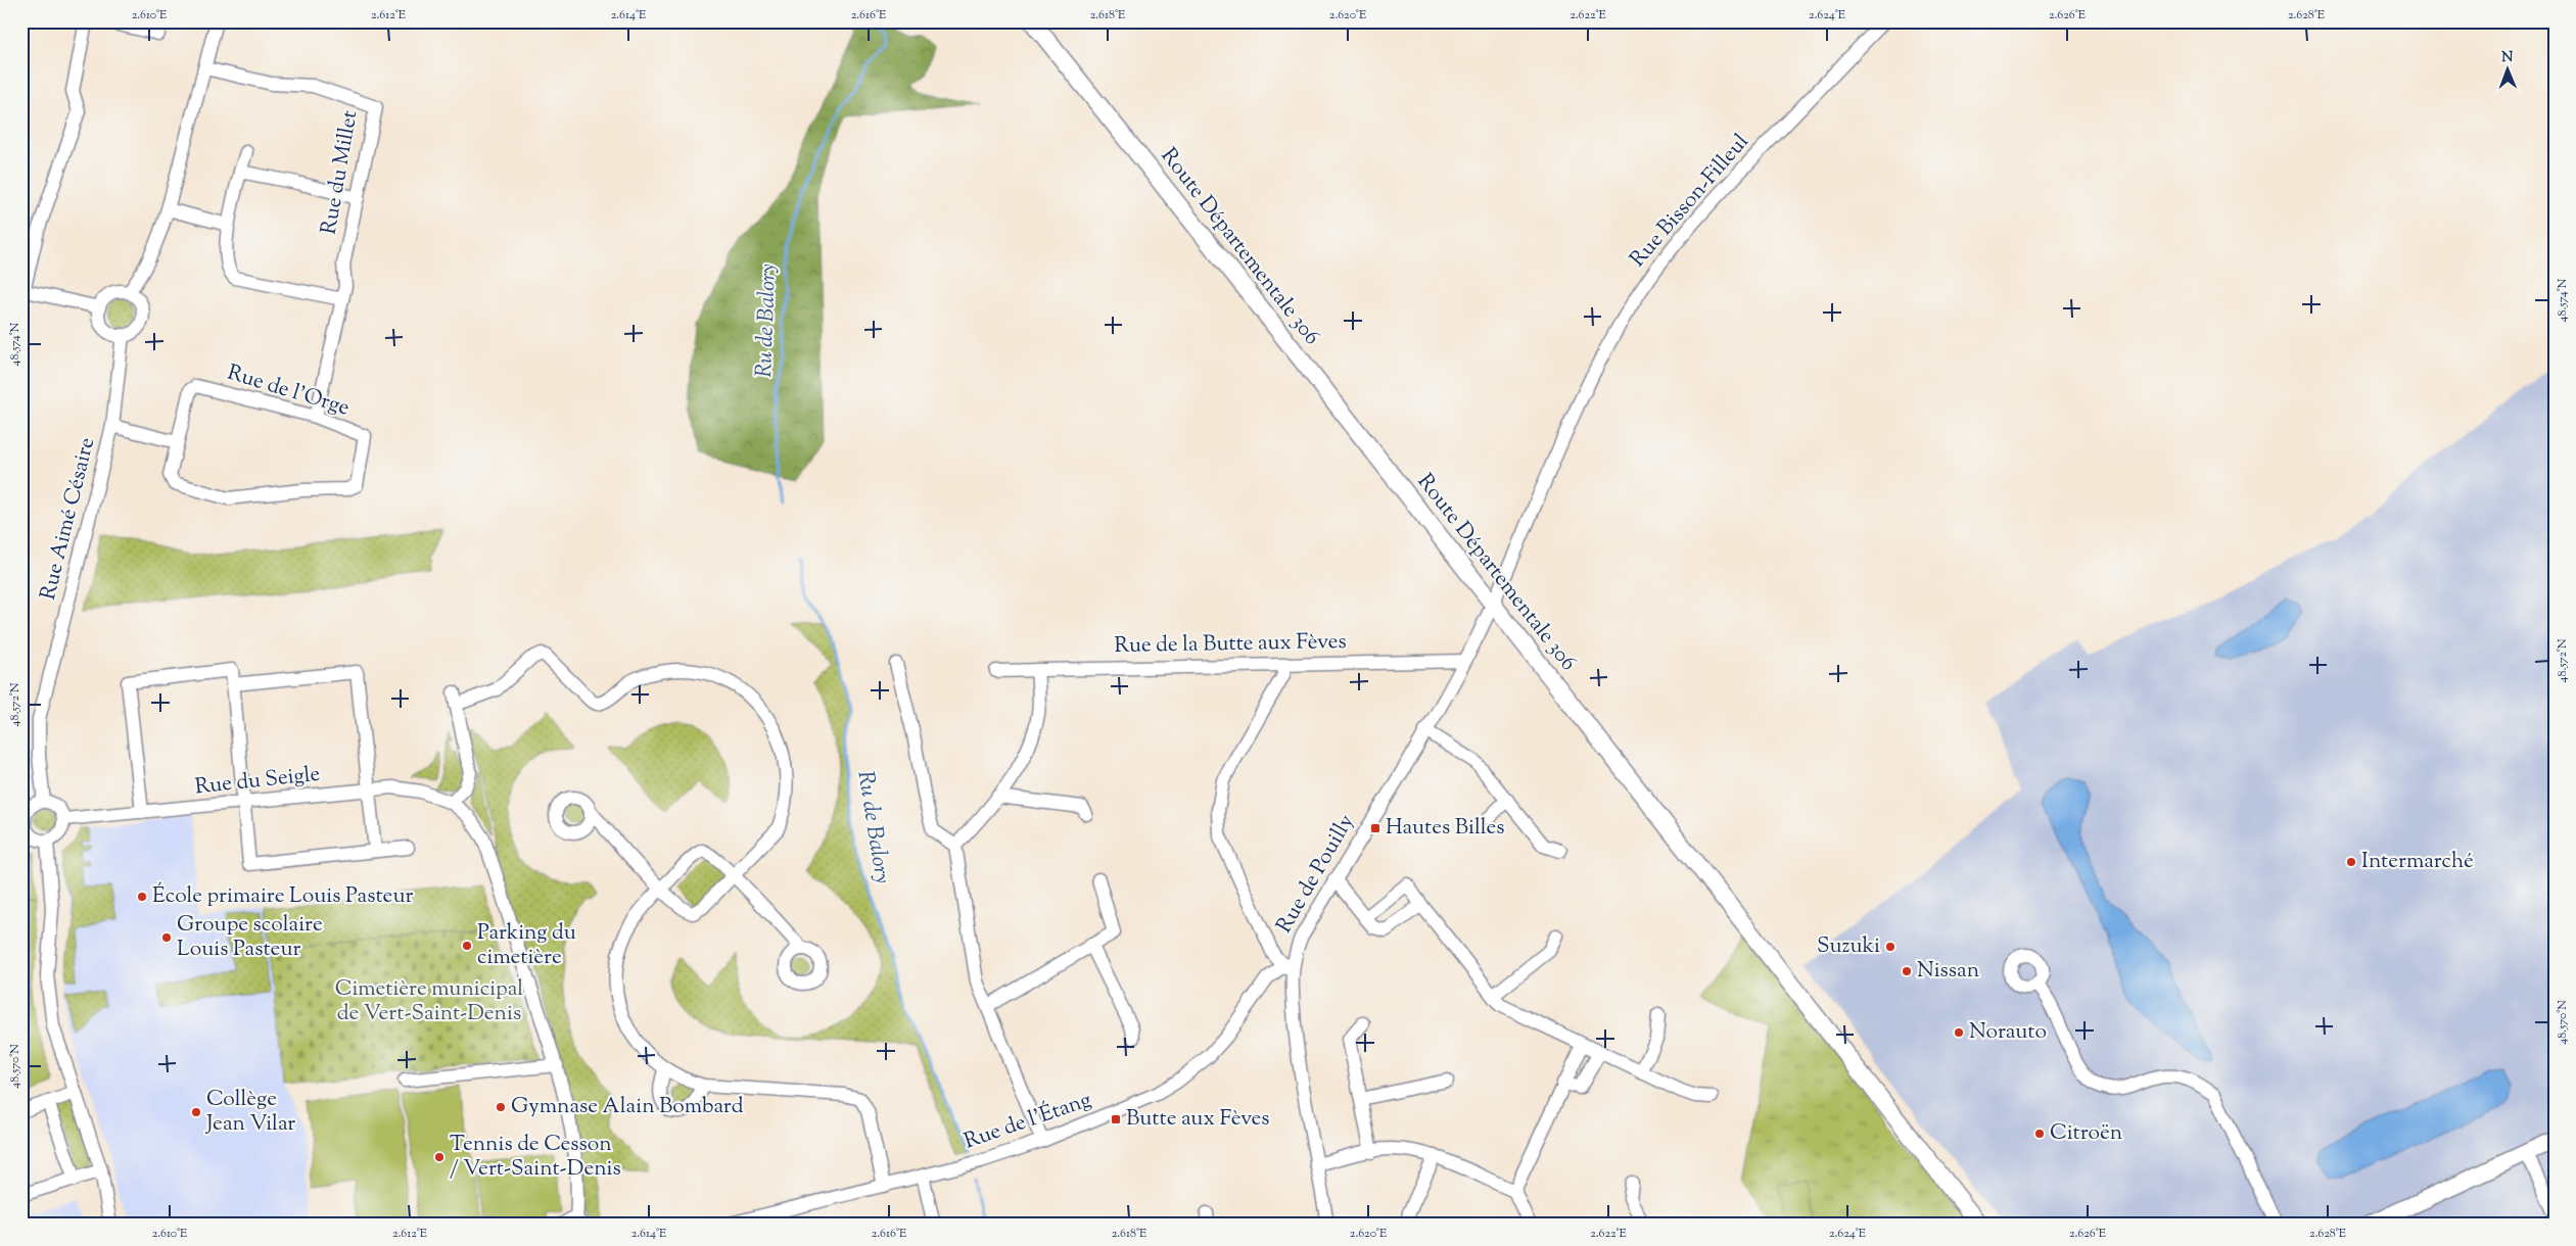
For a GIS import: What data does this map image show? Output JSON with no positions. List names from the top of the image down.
{
  "streets": {
    "main road": ["Route Départementale 306"],
    "street": [
      "Rue du Millet",
      "Rue Bisson-Filleul",
      "Rue de l'Orge",
      "Rue Aimé Césaire",
      "Rue de la Butte aux Fèves",
      "Rue du Seigle",
      "Rue de Pouilly",
      "Rue de l'Étang"
    ]
  },
  "crossings": [
    ["Rue du Millet", "Rue de l'Orge"],
    ["Rue Bisson-Filleul", "Route Départementale 306"],
    ["Rue Bisson-Filleul", "Rue de Pouilly"],
    ["Route Départementale 306", "Rue de Pouilly"],
    ["Rue Aimé Césaire", "Rue du Seigle"],
    ["Rue de la Butte aux Fèves", "Rue de Pouilly"],
    ["Rue de Pouilly", "Rue de l'Étang"]
  ],
  "water": ["Ru de Balory"],
  "parks": ["Cimetière municipal de Vert-Saint-Denis"],
  "places": {
    "transit": ["Hautes Billes", "Butte aux Fèves"],
    "other": [
      "Intermarché",
      "École primaire Louis Pasteur",
      "Groupe scolaire Louis Pasteur",
      "Parking du cimetière",
      "Suzuki",
      "Nissan",
      "Norauto",
      "Gymnase Alain Bombard",
      "Collège Jean Vilar",
      "Citroën",
      "Tennis de Cesson / Vert-Saint-Denis"
    ]
  },
  "north": "top",
  "coordinates": [
    "2.610°E",
    "2.612°E",
    "2.614°E",
    "2.616°E",
    "2.618°E",
    "2.620°E",
    "2.622°E",
    "2.624°E",
    "2.626°E",
    "2.628°E",
    "48.574°N",
    "48.572°N",
    "48.570°N"
  ]
}
